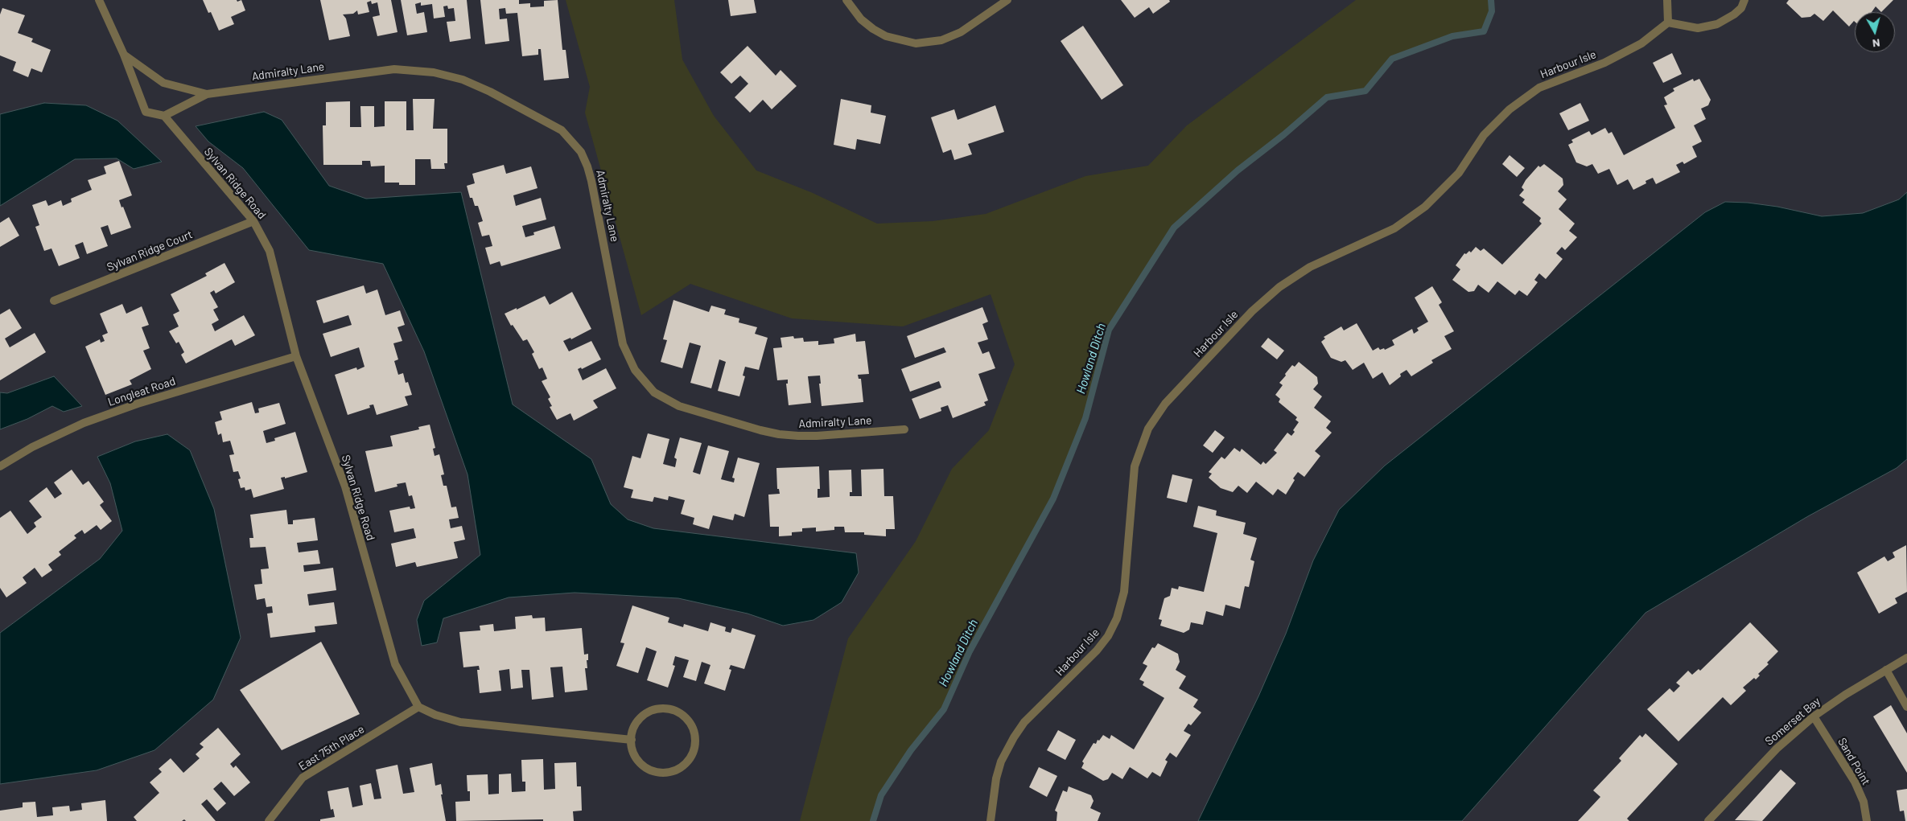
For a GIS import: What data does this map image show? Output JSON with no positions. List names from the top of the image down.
{
  "streets": {
    "street": [
      "Harbour Isle",
      "Admiralty Lane",
      "Sylvan Ridge Road",
      "Sylvan Ridge Court",
      "Longleat Road",
      "Somerset Bay",
      "East 75th Place",
      "Sand Point"
    ]
  },
  "crossings": [
    ["Sylvan Ridge Road", "Sylvan Ridge Court"],
    ["Sylvan Ridge Road", "Longleat Road"],
    ["Sylvan Ridge Road", "East 75th Place"],
    ["Somerset Bay", "Sand Point"]
  ],
  "water": ["Howland Ditch"],
  "north": "bottom"
}
